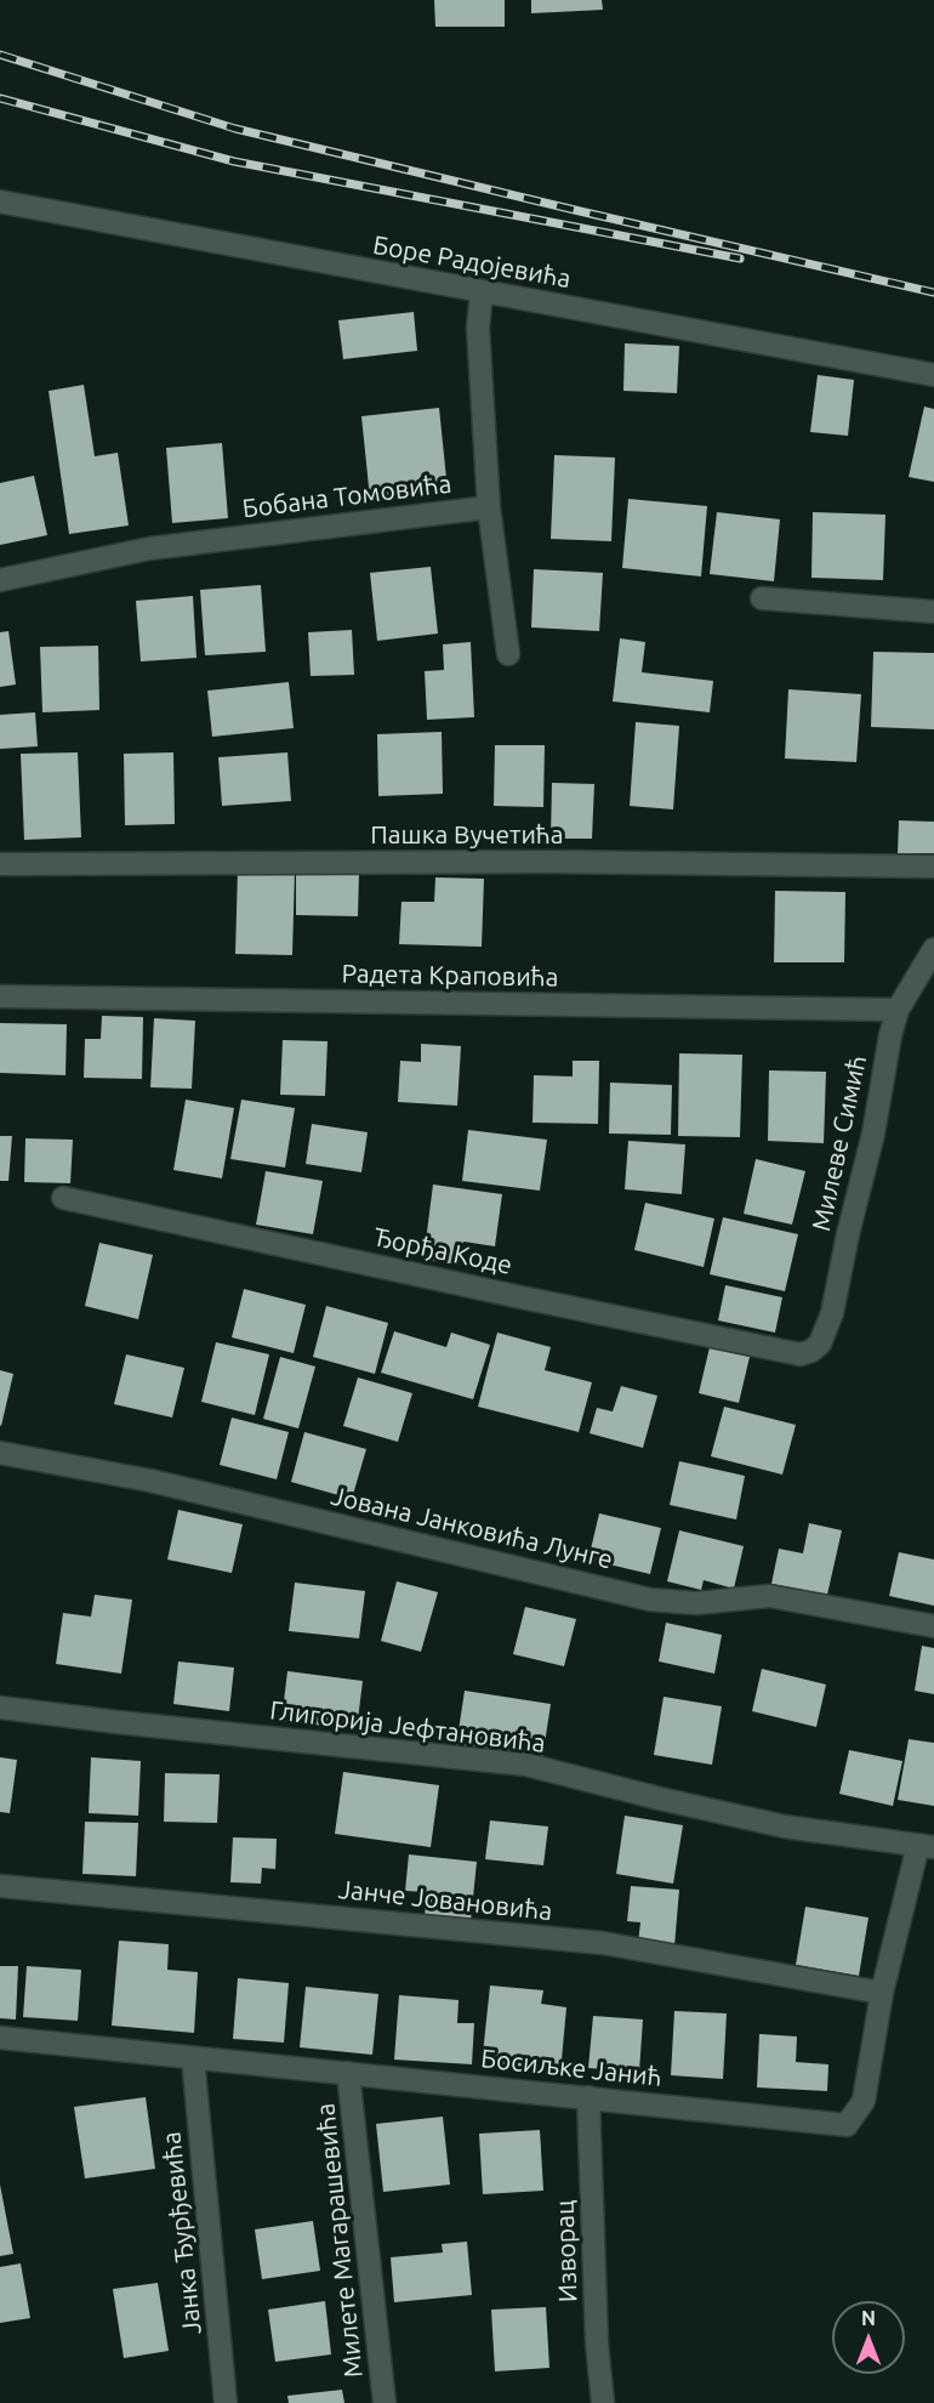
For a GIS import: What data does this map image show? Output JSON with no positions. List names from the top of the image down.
{
  "streets": {
    "street": [
      "Боре Радојевића",
      "Бобана Томовића",
      "Пашка Вучетића",
      "Радета Краповића",
      "Милеве Симић",
      "Ђорђа Коде",
      "Јована Јанковића Лунге",
      "Глигорија Јефтановића",
      "Јанче Јовановића",
      "Босиљке Јанић",
      "Јанка Ђурђевића",
      "Милете Магарашевића",
      "Изворац"
    ]
  },
  "crossings": [
    ["Боре Радојевића", "Бобана Томовића"],
    ["Радета Краповића", "Милеве Симић"],
    ["Милеве Симић", "Ђорђа Коде"],
    ["Глигорија Јефтановића", "Босиљке Јанић"],
    ["Јанче Јовановића", "Босиљке Јанић"],
    ["Босиљке Јанић", "Јанка Ђурђевића"],
    ["Босиљке Јанић", "Милете Магарашевића"],
    ["Босиљке Јанић", "Изворац"]
  ],
  "north": "top"
}
